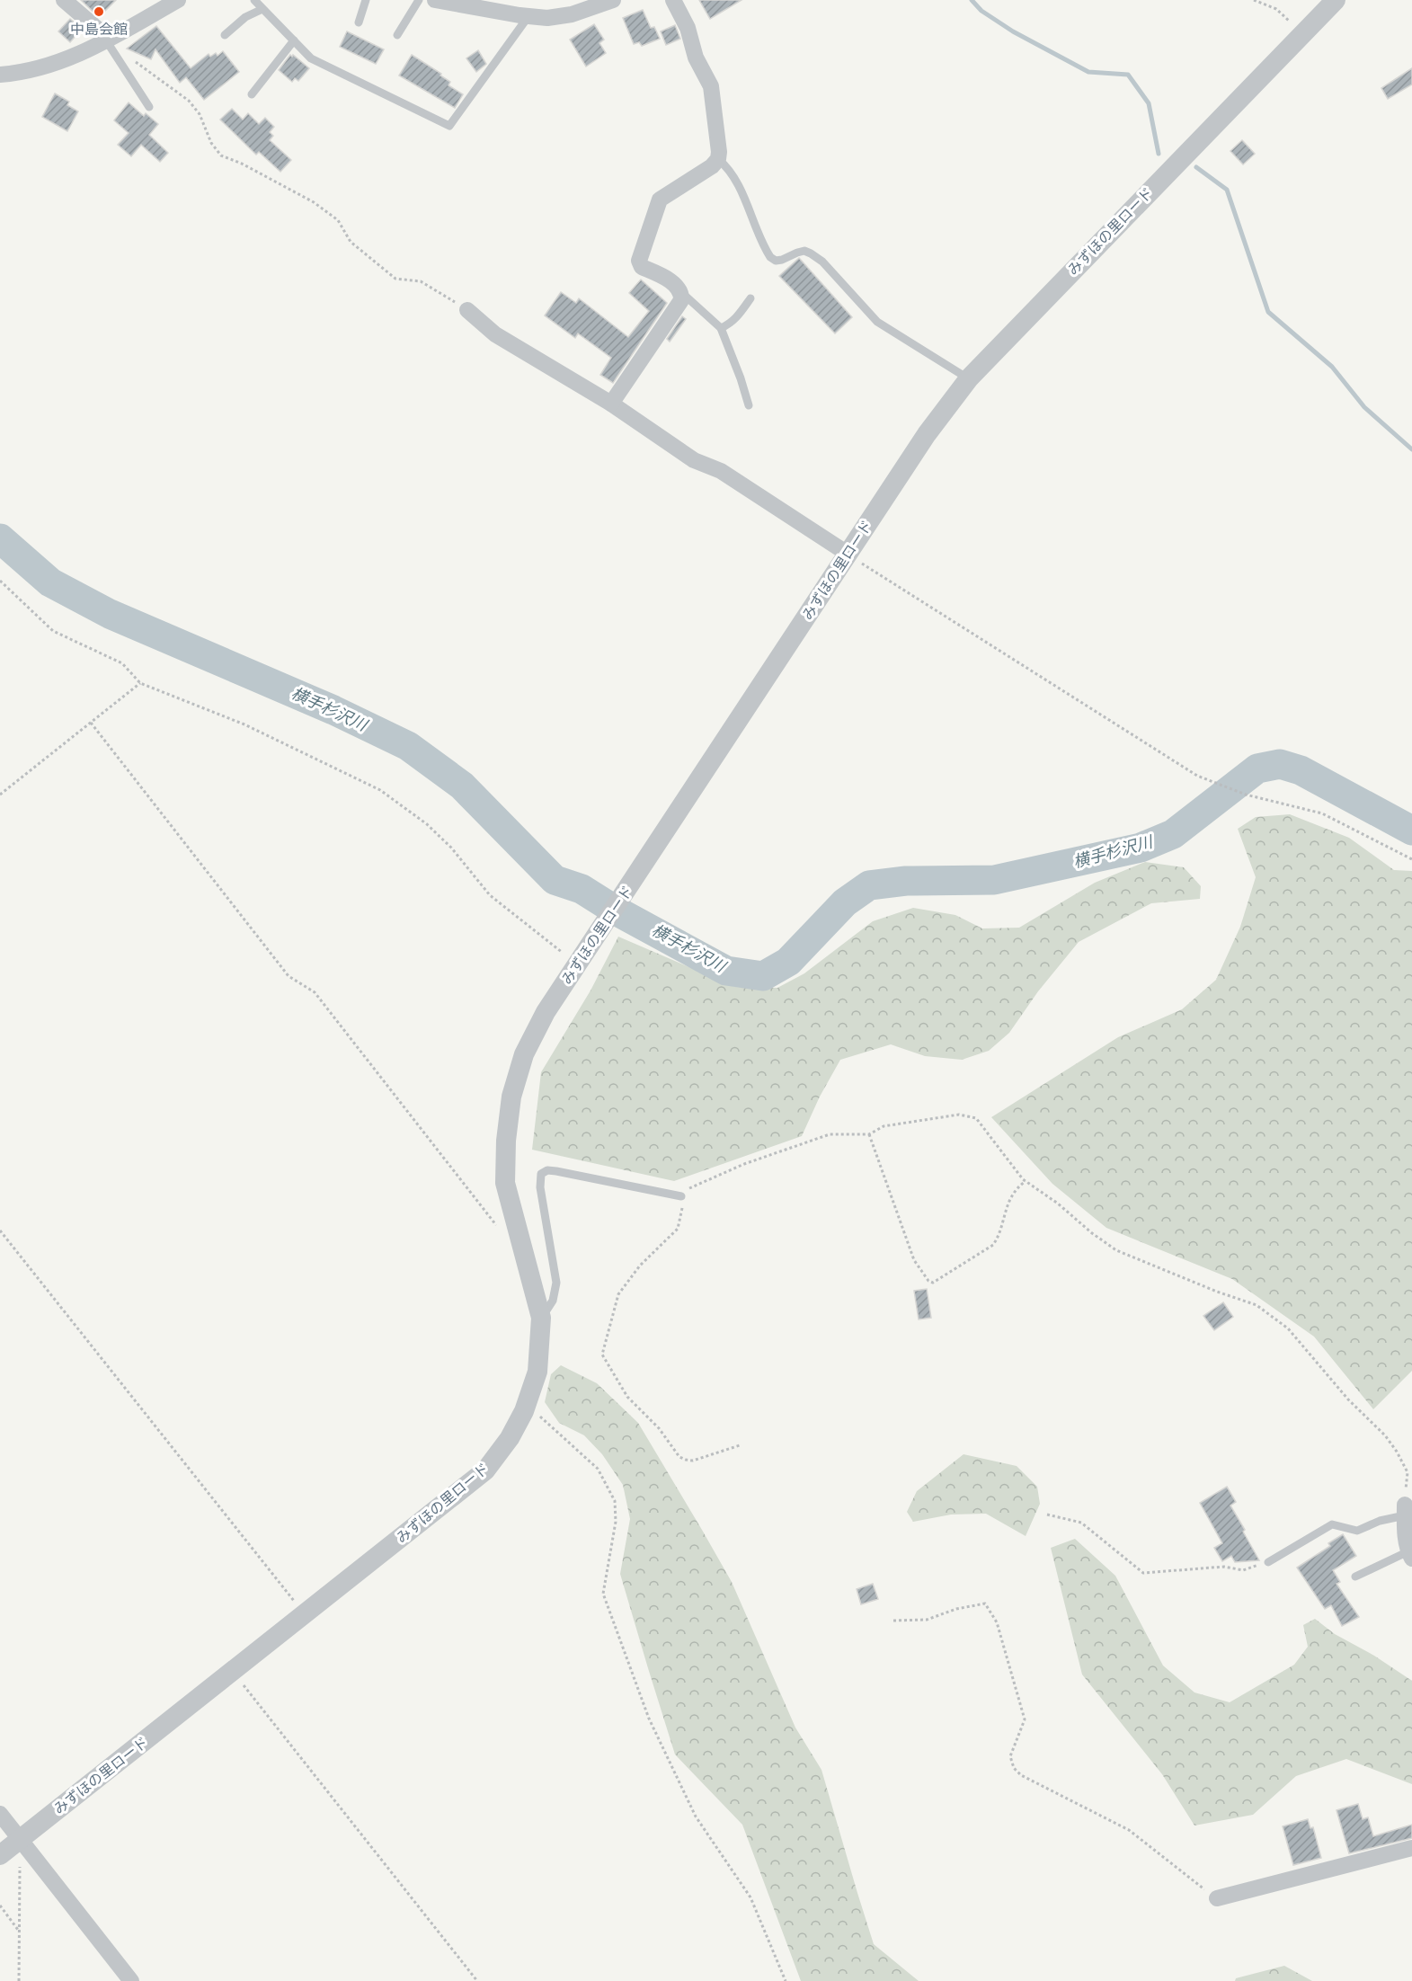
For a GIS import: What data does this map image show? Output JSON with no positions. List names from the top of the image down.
{
  "streets": {
    "street": ["みずほの里ロード"]
  },
  "water": ["横手杉沢川"],
  "places": ["中島会館"]
}
